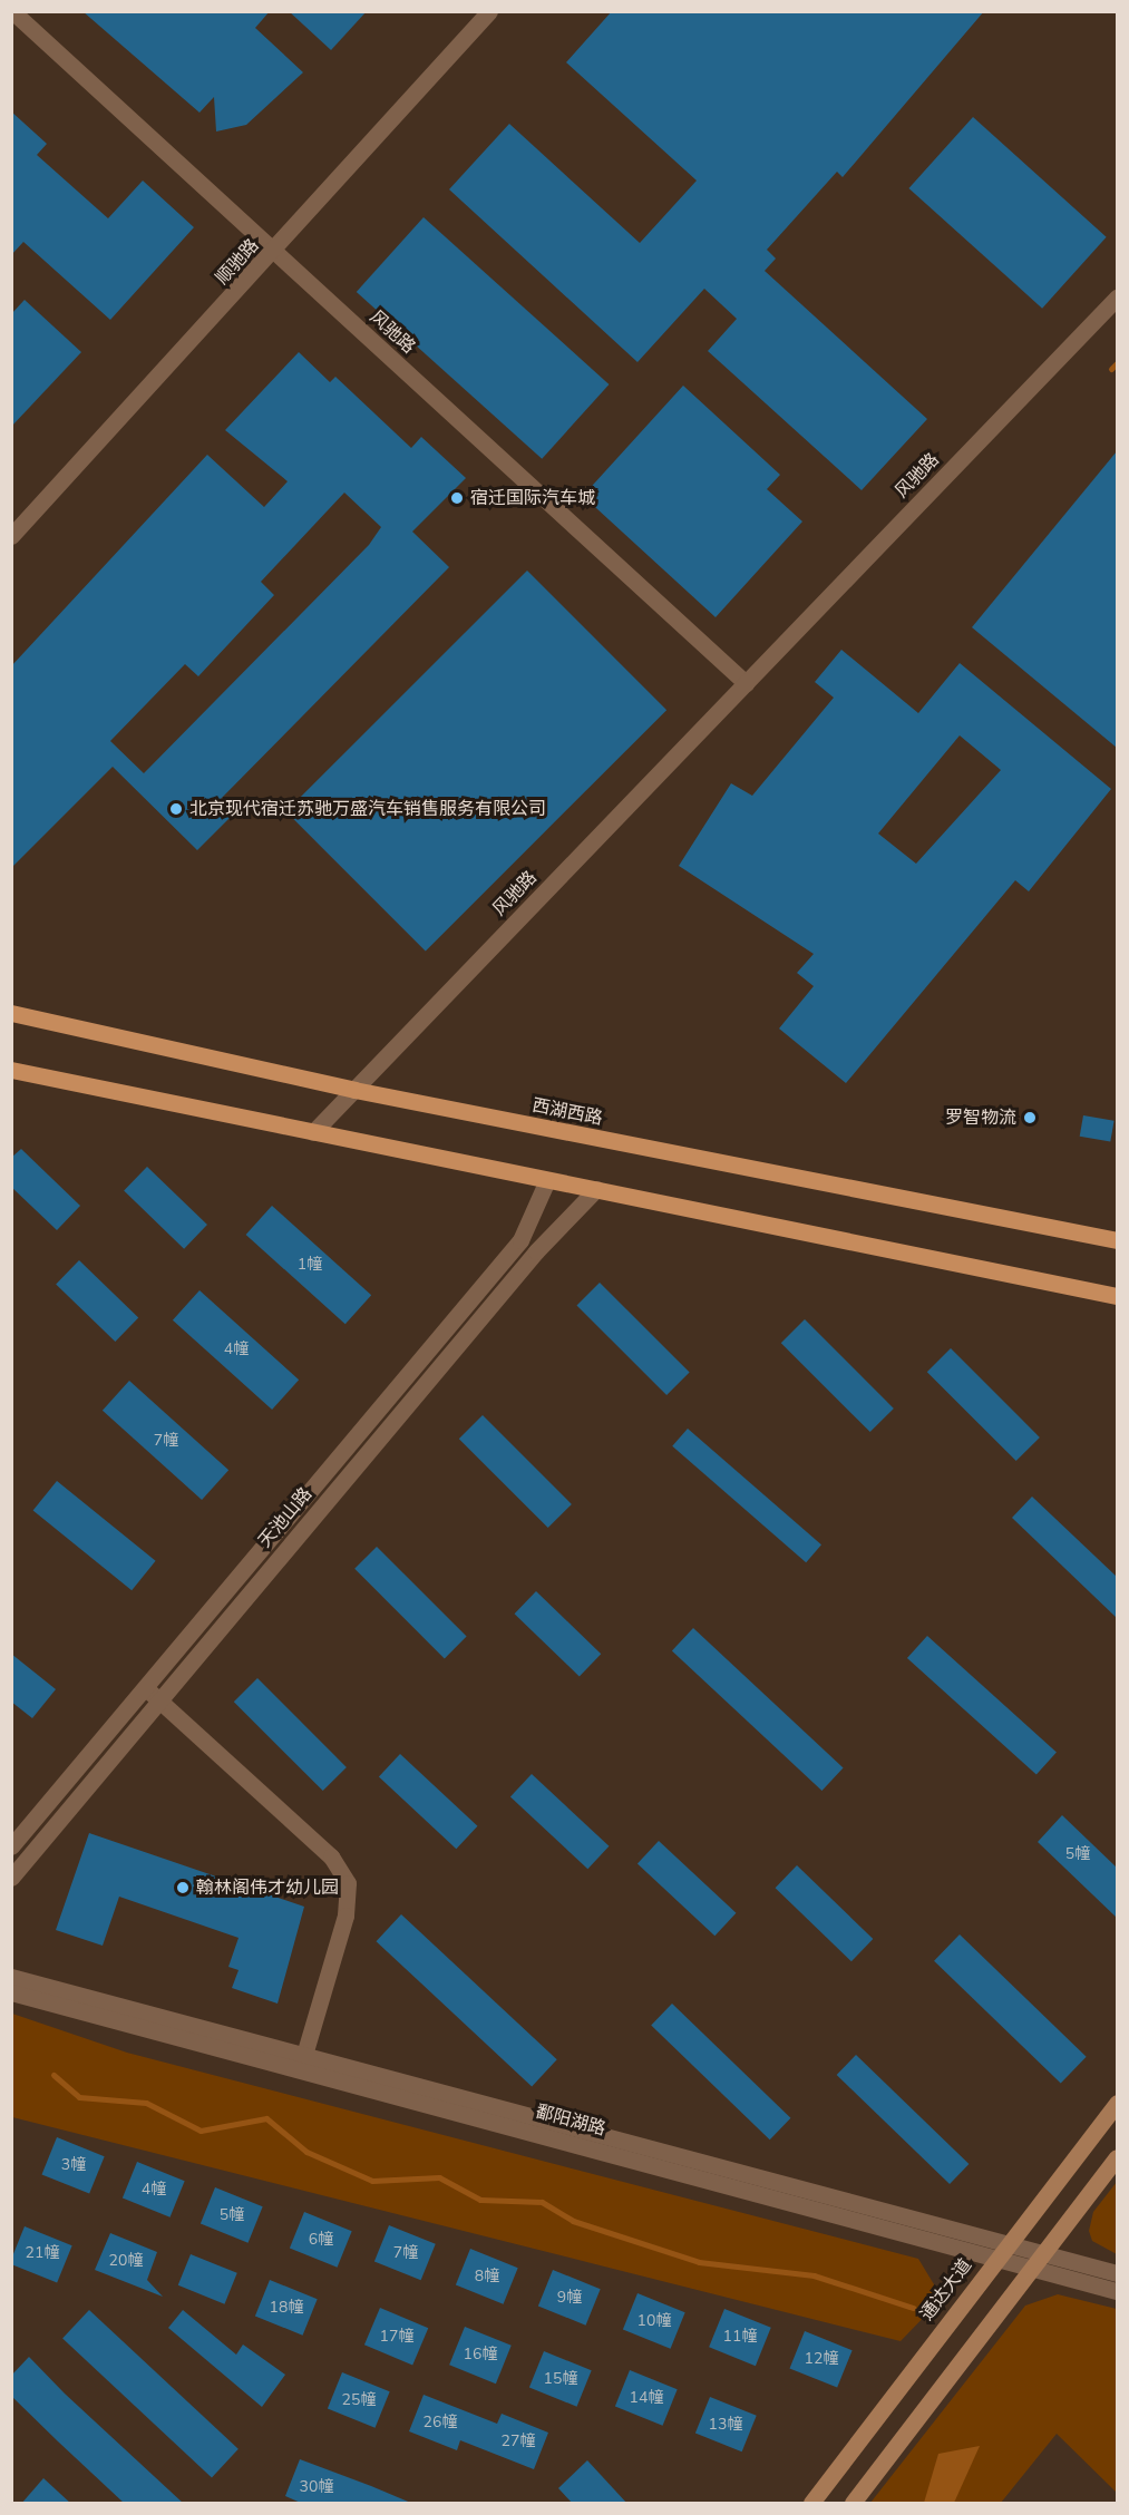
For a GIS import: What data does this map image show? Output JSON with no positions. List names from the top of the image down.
{
  "streets": {
    "main road": ["西湖西路", "通达大道"],
    "street": [
      "顺驰路",
      "风驰路",
      "天池山路",
      "鄱阳湖路"
    ]
  },
  "crossings": [
    ["顺驰路", "风驰路"],
    ["风驰路", "西湖西路"],
    ["鄱阳湖路", "通达大道"]
  ],
  "places": [
    "宿迁国际汽车城",
    "北京现代宿迁苏驰万盛汽车销售服务有限公司",
    "罗智物流",
    "翰林阁伟才幼儿园"
  ],
  "house_numbers": [
    "1幢",
    "4幢",
    "7幢",
    "5幢",
    "3幢",
    "4幢",
    "5幢",
    "6幢",
    "21幢",
    "7幢",
    "20幢",
    "8幢",
    "9幢",
    "18幢",
    "10幢",
    "17幢",
    "11幢",
    "16幢",
    "12幢",
    "15幢",
    "14幢",
    "25幢",
    "26幢",
    "13幢",
    "27幢",
    "30幢"
  ]
}
